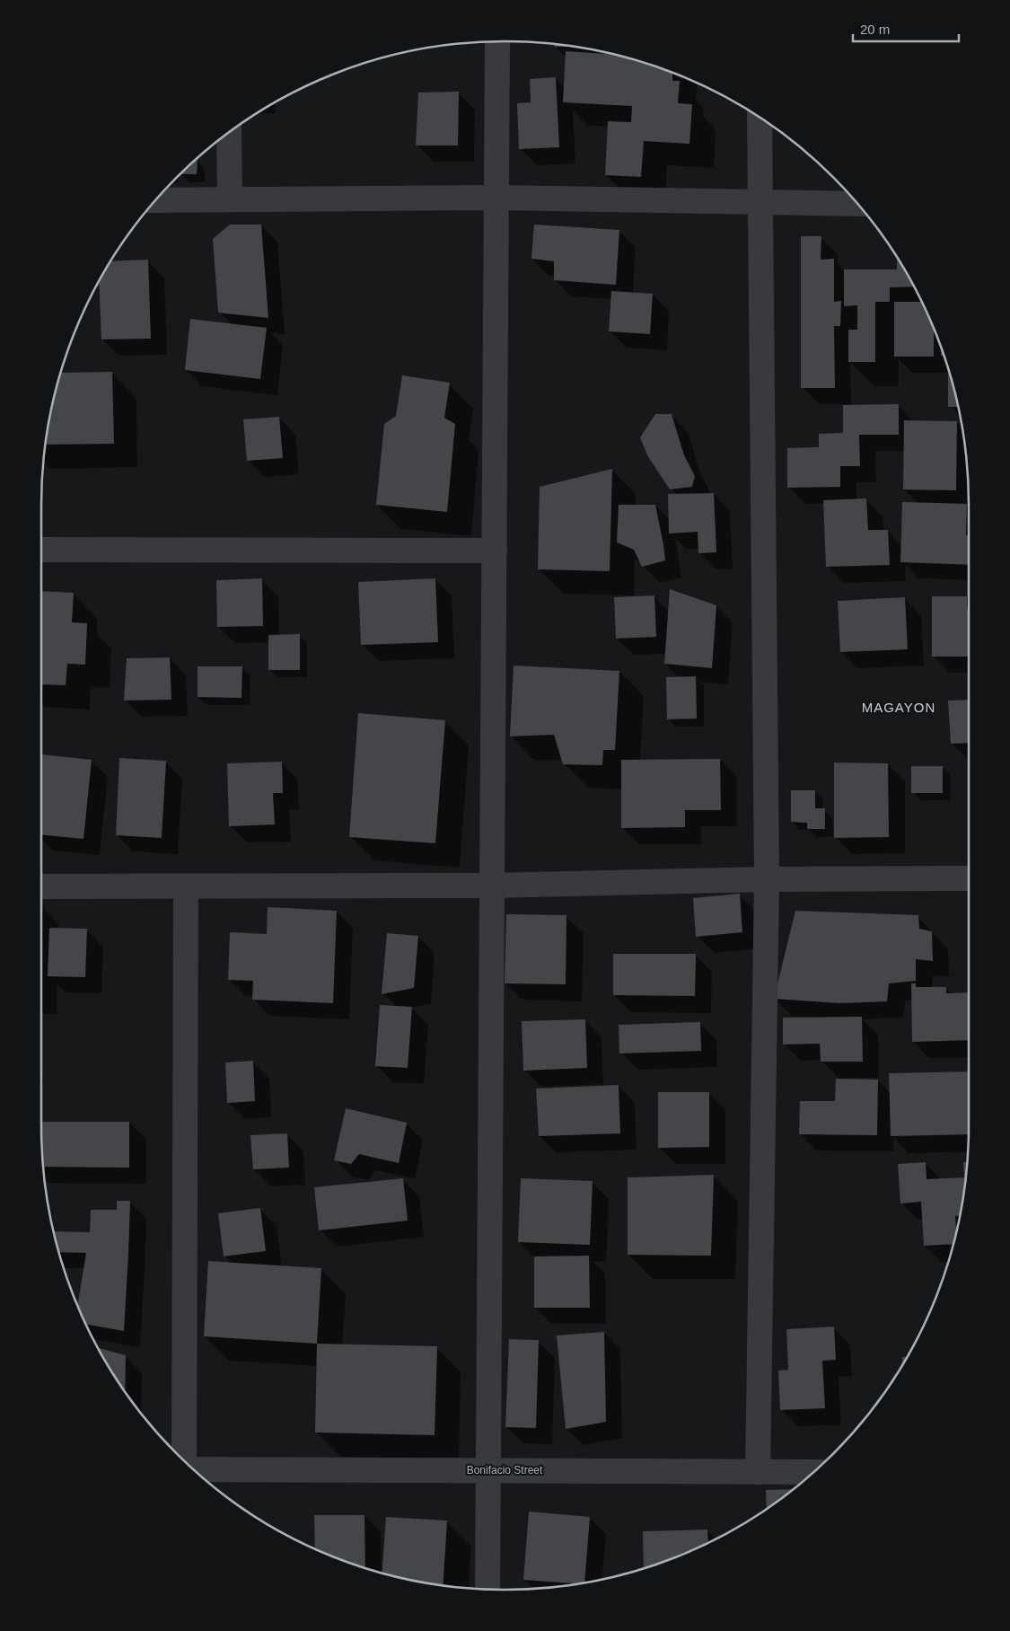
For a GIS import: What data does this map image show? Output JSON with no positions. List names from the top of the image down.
{
  "streets": {
    "street": ["Bonifacio Street"]
  },
  "districts": ["MAGAYON"],
  "scale_bar": "20 m"
}
